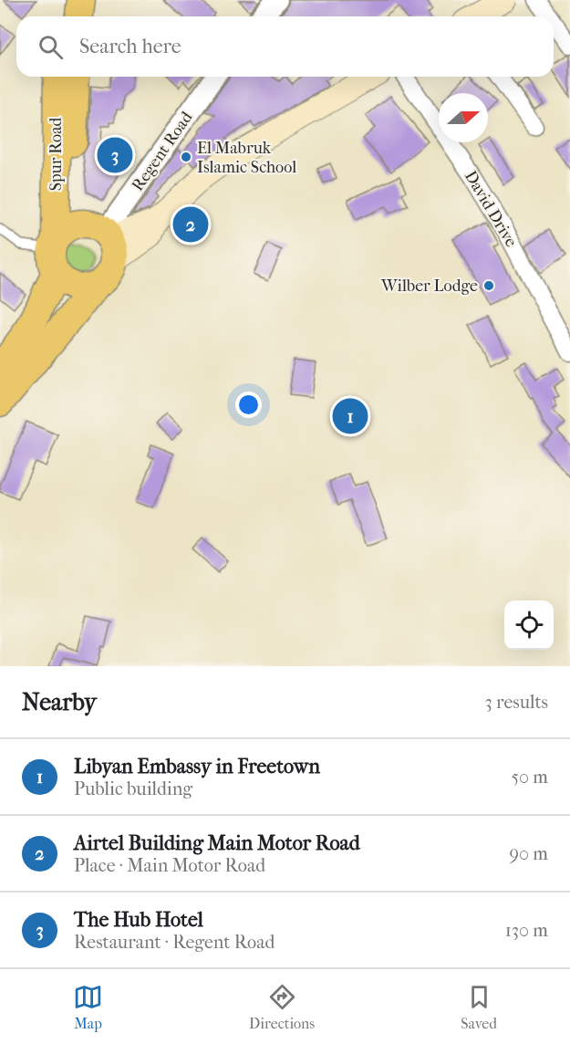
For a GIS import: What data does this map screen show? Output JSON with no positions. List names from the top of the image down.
{
  "streets": {
    "main road": ["Spur Road"],
    "street": ["Regent Road", "David Drive"]
  },
  "crossings": [
    ["Regent Road", "Spur Road"]
  ],
  "places": ["El Mabruk Islamic School", "Wilber Lodge"],
  "north": "right",
  "page": {
    "search": "Search here",
    "pins": ["3", "2", "1"],
    "heading": ["Nearby", "3 results"],
    "list": [
      {
        "mark": "1",
        "name": "Libyan Embassy in Freetown",
        "note": "Public building",
        "value": "50 m"
      },
      {
        "mark": "2",
        "name": "Airtel Building Main Motor Road",
        "note": "Place · Main Motor Road",
        "value": "90 m"
      },
      {
        "mark": "3",
        "name": "The Hub Hotel",
        "note": "Restaurant · Regent Road",
        "value": "130 m"
      }
    ],
    "nav": ["Map", "Directions", "Saved"]
  }
}
